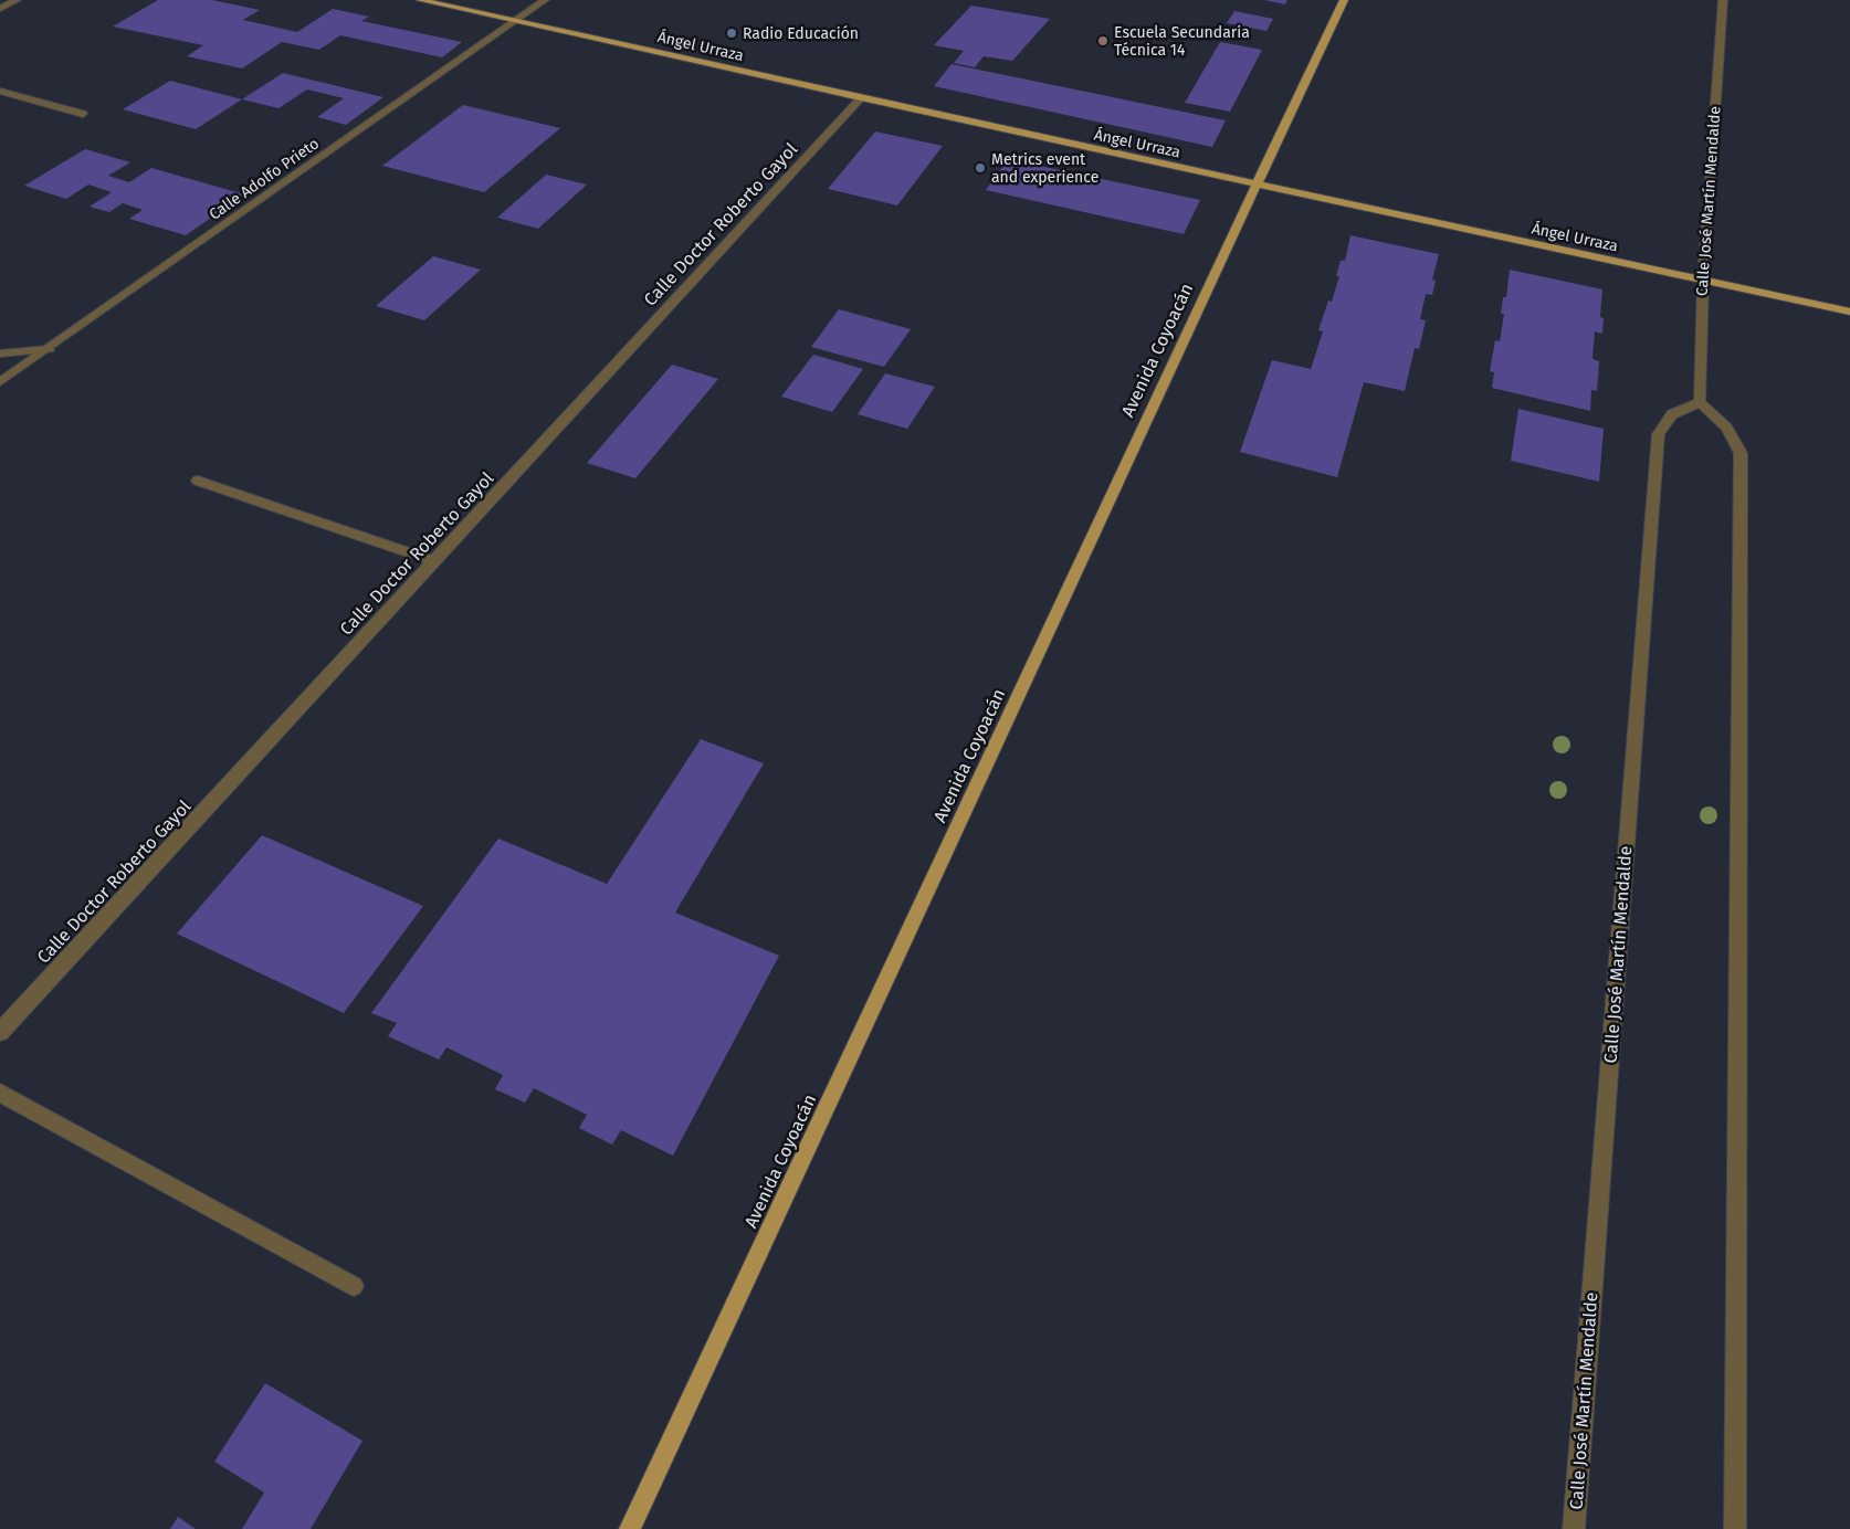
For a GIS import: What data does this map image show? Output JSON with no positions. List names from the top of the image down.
{
  "streets": {
    "main road": ["Ángel Urraza", "Avenida Coyoacán"],
    "street": ["Calle Adolfo Prieto", "Calle José Martín Mendalde", "Calle Doctor Roberto Gayol"]
  },
  "crossings": [
    ["Ángel Urraza", "Calle Adolfo Prieto"],
    ["Ángel Urraza", "Calle José Martín Mendalde"],
    ["Ángel Urraza", "Calle Doctor Roberto Gayol"],
    ["Ángel Urraza", "Avenida Coyoacán"]
  ],
  "places": ["Radio Educación", "Escuela Secundaria Técnica 14", "Metrics event and experience"]
}
